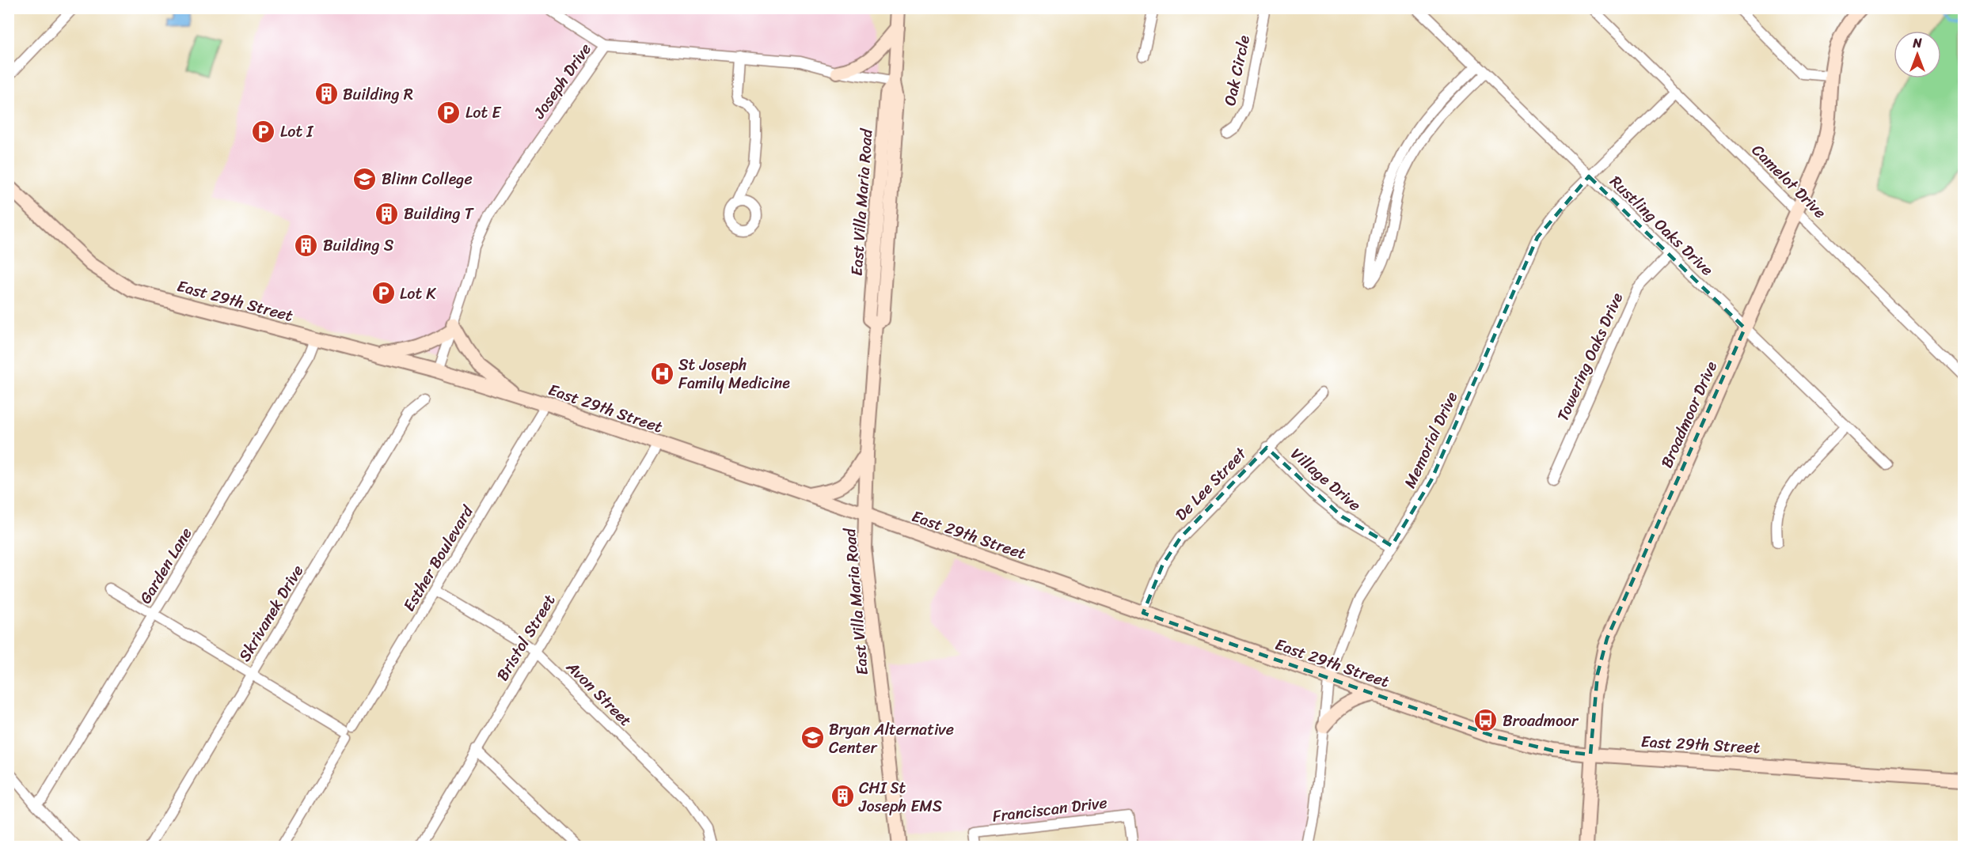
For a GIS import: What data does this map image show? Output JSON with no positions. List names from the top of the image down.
{
  "streets": {
    "main road": ["East Villa Maria Road", "East 29th Street", "Broadmoor Drive"],
    "street": [
      "Oak Circle",
      "Joseph Drive",
      "Camelot Drive",
      "Rustling Oaks Drive",
      "Towering Oaks Drive",
      "Memorial Drive",
      "Village Drive",
      "De Lee Street",
      "Esther Boulevard",
      "Garden Lane",
      "Skrivanek Drive",
      "Bristol Street",
      "Avon Street",
      "Franciscan Drive"
    ]
  },
  "crossings": [
    ["Joseph Drive", "East Villa Maria Road"],
    ["Joseph Drive", "East 29th Street"],
    ["Camelot Drive", "Broadmoor Drive"],
    ["Camelot Drive", "Memorial Drive"],
    ["East Villa Maria Road", "East 29th Street"],
    ["Rustling Oaks Drive", "Towering Oaks Drive"],
    ["Rustling Oaks Drive", "Broadmoor Drive"],
    ["Rustling Oaks Drive", "Memorial Drive"],
    ["East 29th Street", "Broadmoor Drive"],
    ["East 29th Street", "Memorial Drive"],
    ["East 29th Street", "De Lee Street"],
    ["East 29th Street", "Esther Boulevard"],
    ["East 29th Street", "Garden Lane"],
    ["East 29th Street", "Bristol Street"],
    ["Memorial Drive", "Village Drive"],
    ["Village Drive", "De Lee Street"],
    ["Esther Boulevard", "Avon Street"],
    ["Bristol Street", "Avon Street"]
  ],
  "places": {
    "building": [
      "Building R",
      "Building T",
      "Building S",
      "CHI St Joseph EMS"
    ],
    "parking": ["Lot E", "Lot I", "Lot K"],
    "school or university": ["Blinn College", "Bryan Alternative Center"],
    "hospital": ["St Joseph Family Medicine"],
    "bus stop": ["Broadmoor"]
  },
  "north": "top"
}
